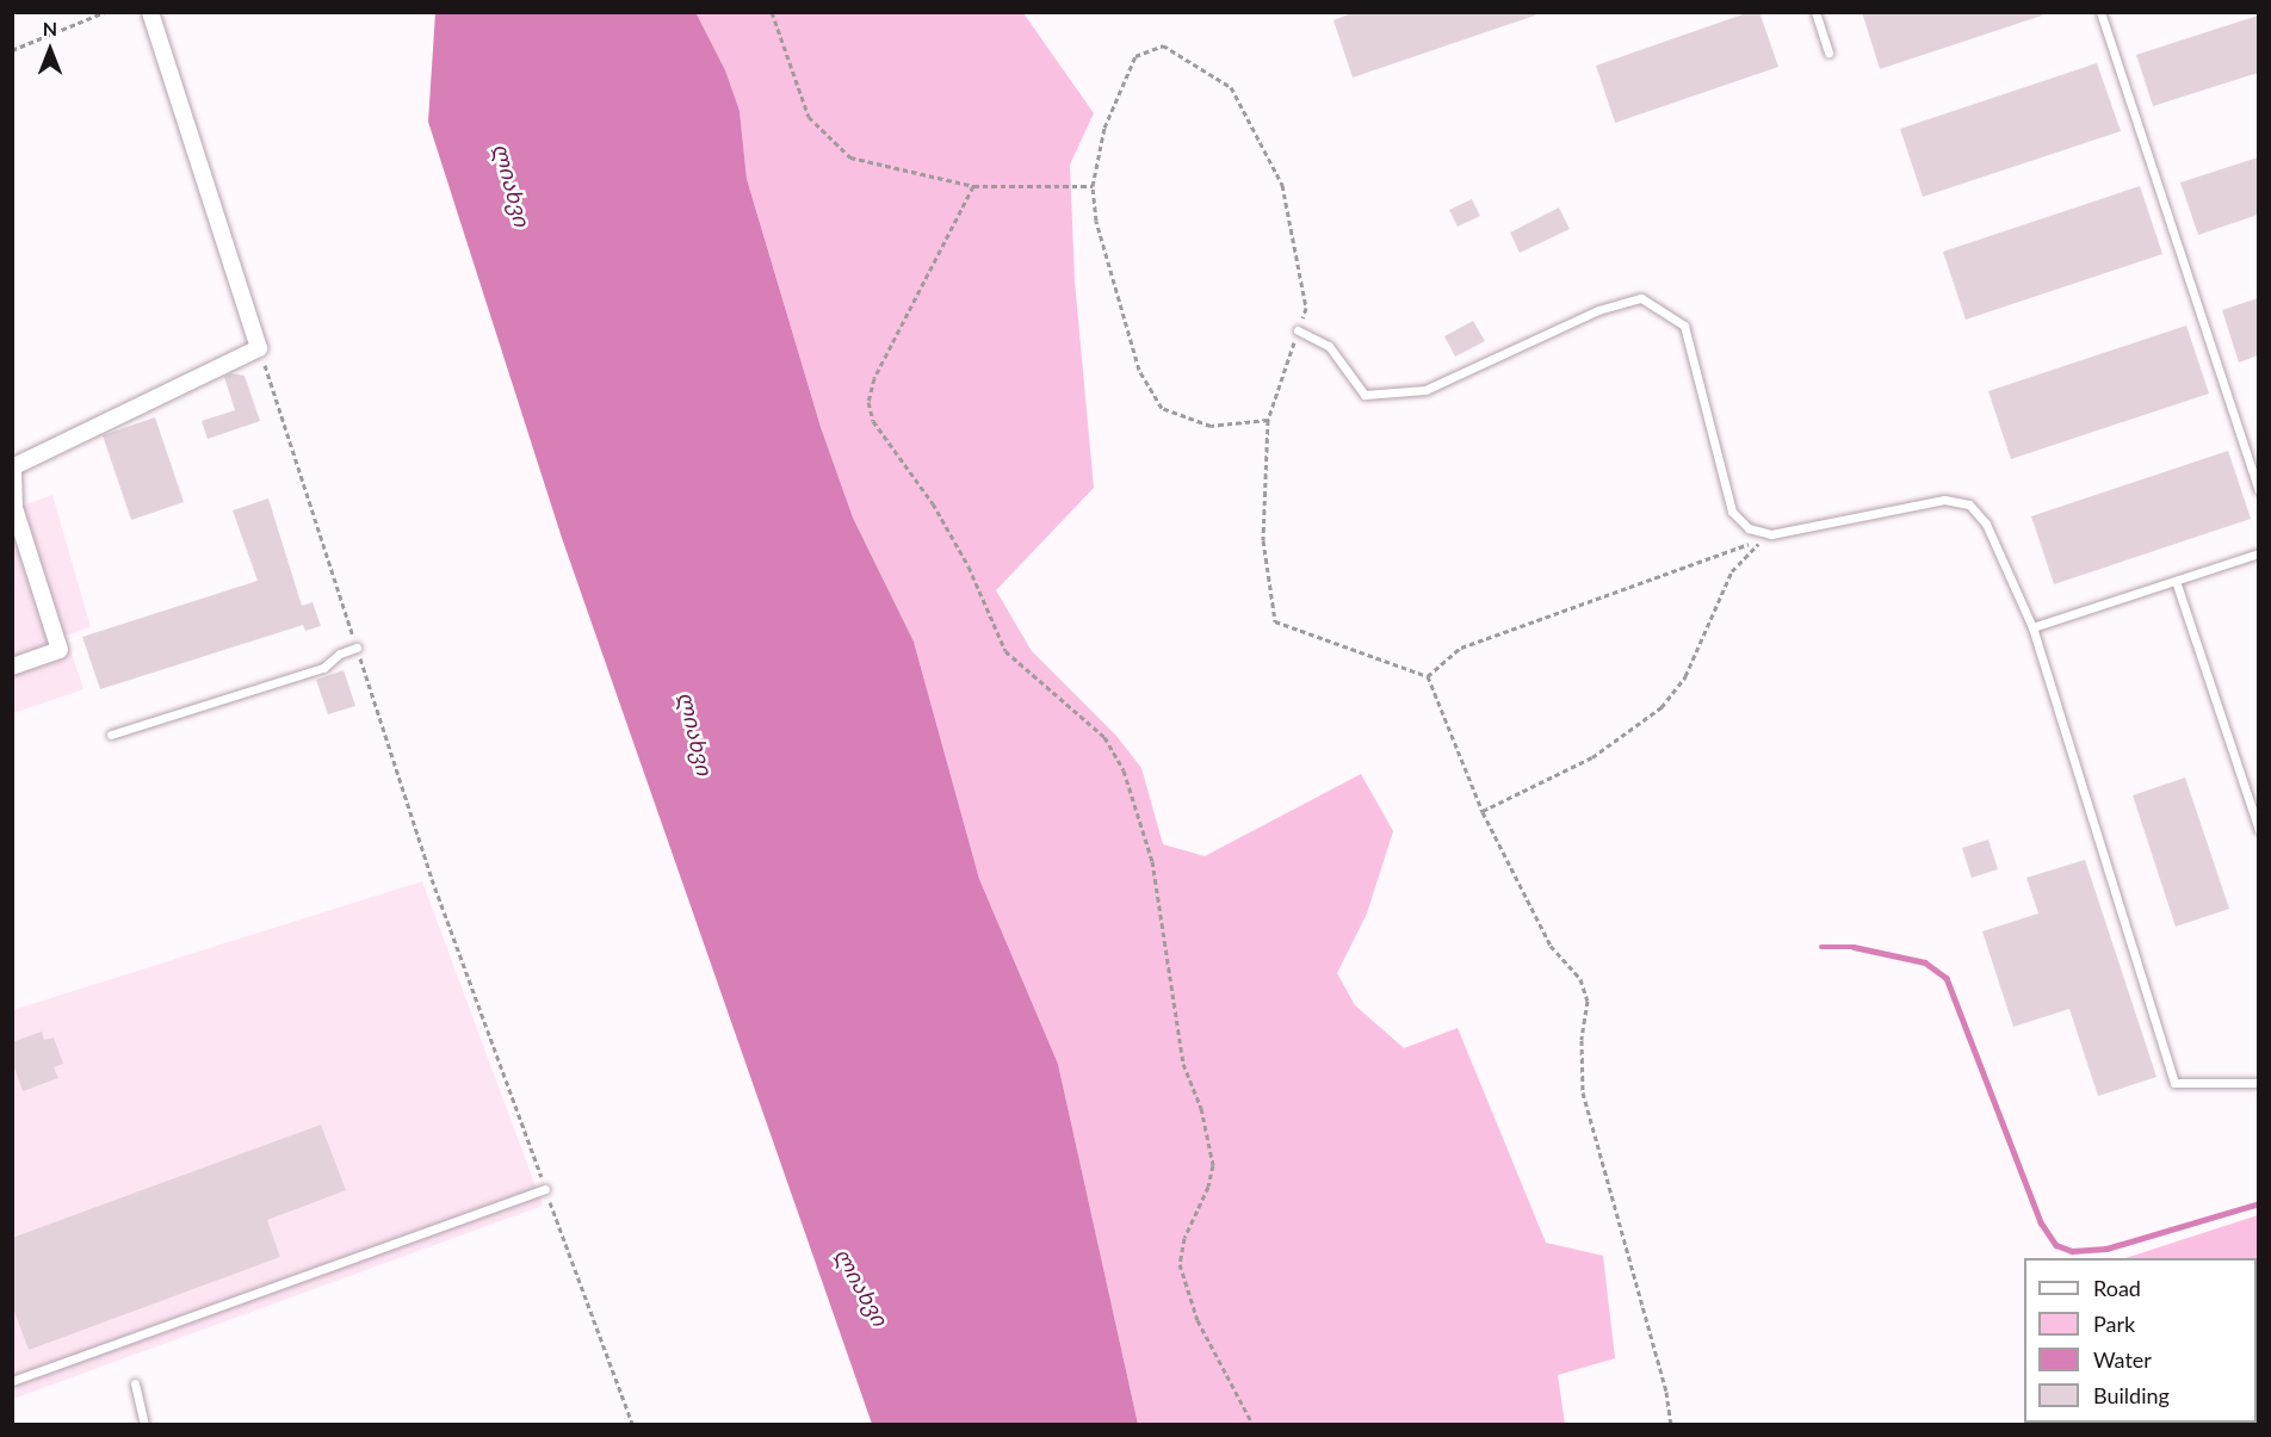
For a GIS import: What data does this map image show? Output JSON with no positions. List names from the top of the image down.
{
  "water": ["ლიახვი"],
  "legend": [
    "Road",
    "Park",
    "Water",
    "Building"
  ],
  "north": "top"
}
